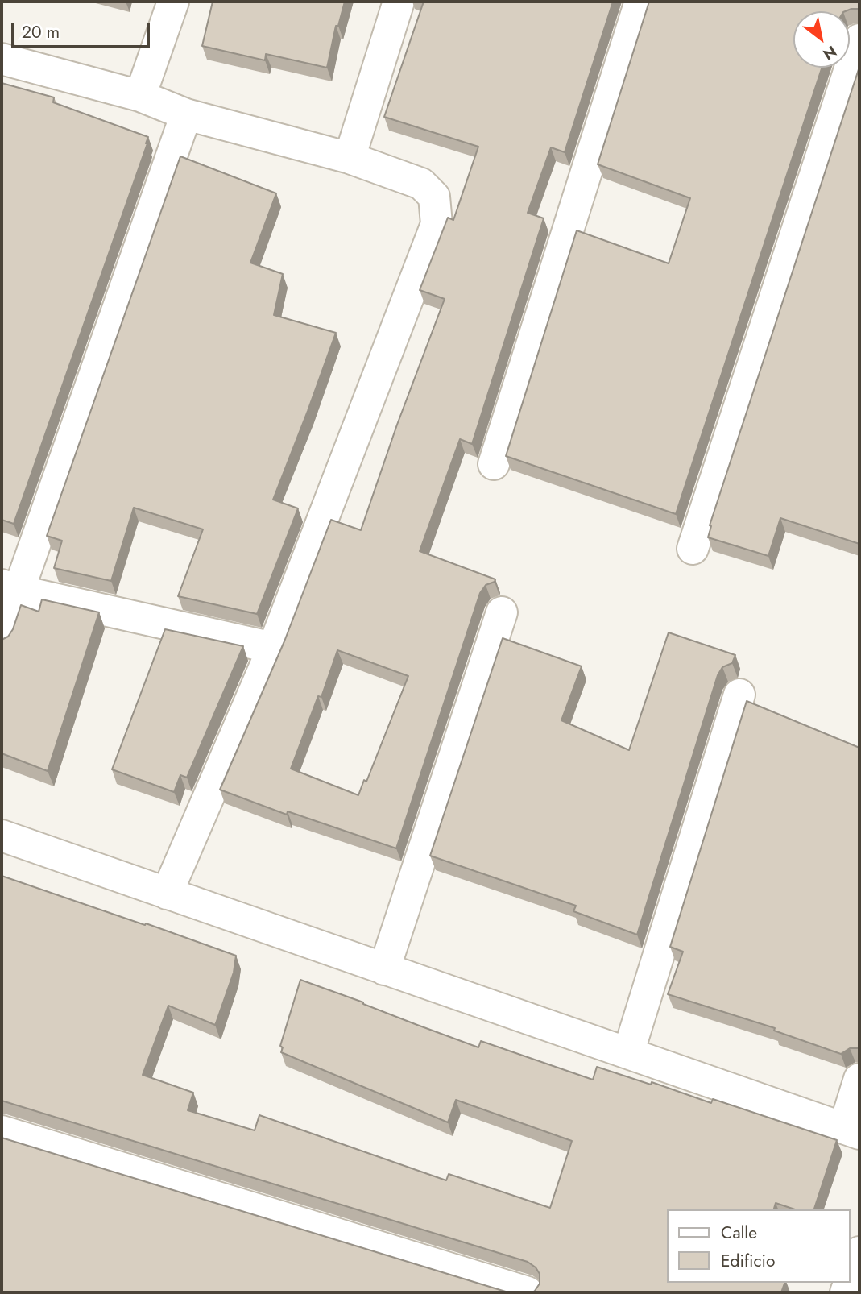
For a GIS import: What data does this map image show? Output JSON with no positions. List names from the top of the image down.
{
  "legend": ["Calle", "Edificio"],
  "scale_bar": "20 m",
  "north": "bottom right"
}
